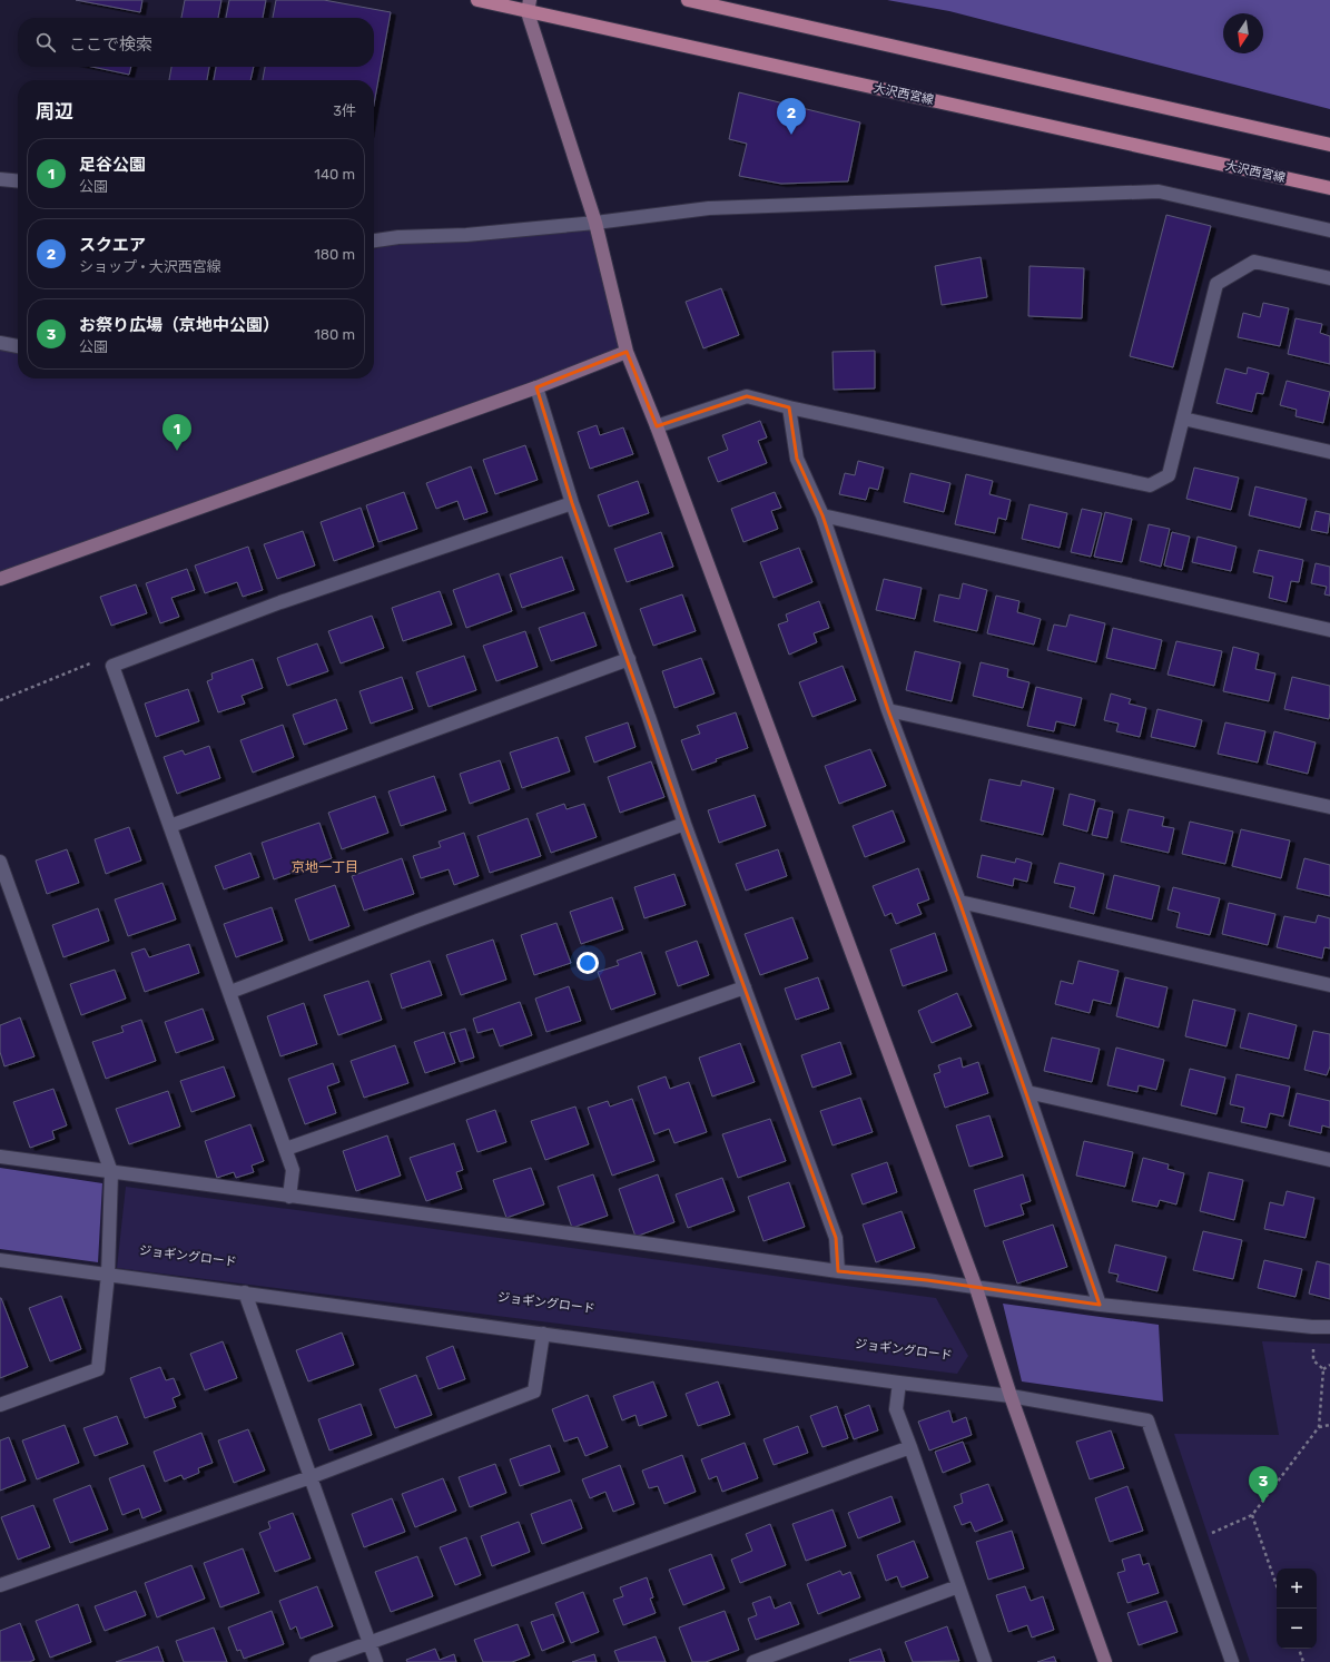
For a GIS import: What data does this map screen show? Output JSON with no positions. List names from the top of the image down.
{
  "streets": {
    "main road": ["大沢西宮線"]
  },
  "districts": ["京地一丁目"],
  "north": "bottom",
  "page": {
    "search": "ここで検索",
    "heading": ["周辺", "3件"],
    "pins": ["2", "1", "3"],
    "list": [
      {
        "mark": "1",
        "name": "足谷公園",
        "note": "公園",
        "value": "140 m"
      },
      {
        "mark": "2",
        "name": "スクエア",
        "note": "ショップ · 大沢西宮線",
        "value": "180 m"
      },
      {
        "mark": "3",
        "name": "お祭り広場（京地中公園）",
        "note": "公園",
        "value": "180 m"
      }
    ],
    "map_buttons": ["+", "−"]
  }
}
